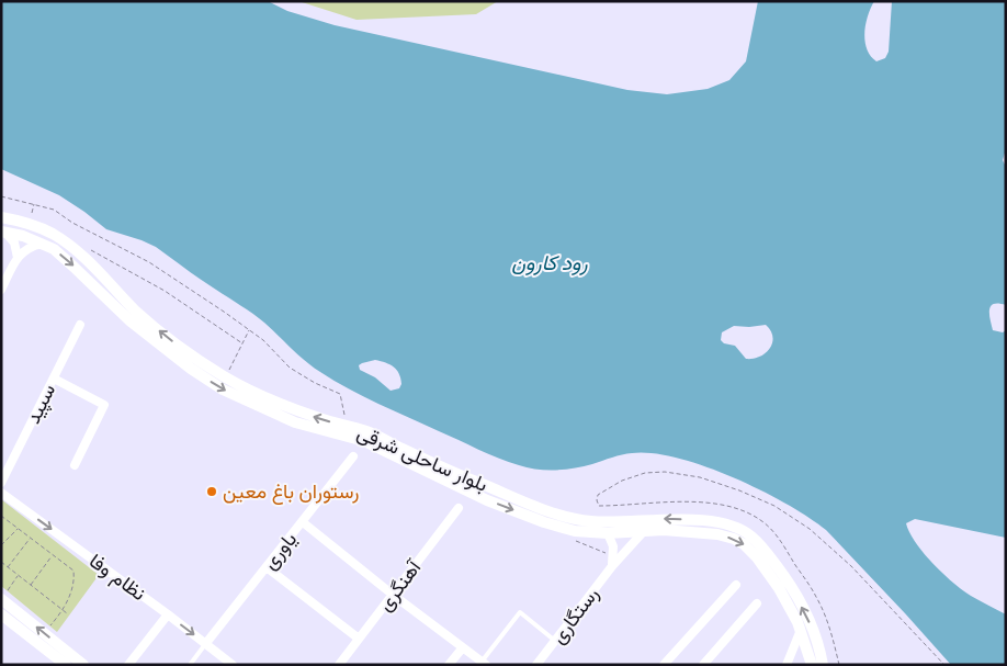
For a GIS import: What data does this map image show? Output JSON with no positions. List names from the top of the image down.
{
  "streets": {
    "main road": ["بلوار ساحلی شرقی"],
    "street": [
      "سپید",
      "یاوری",
      "نظام وفا",
      "آهنگری",
      "رستگاری"
    ]
  },
  "crossings": [
    ["بلوار ساحلی شرقی", "رستگاری"],
    ["یاوری", "نظام وفا"]
  ],
  "one_way": ["نظام وفا"],
  "water": ["رود کارون"],
  "places": ["رستوران باغ معین"]
}
